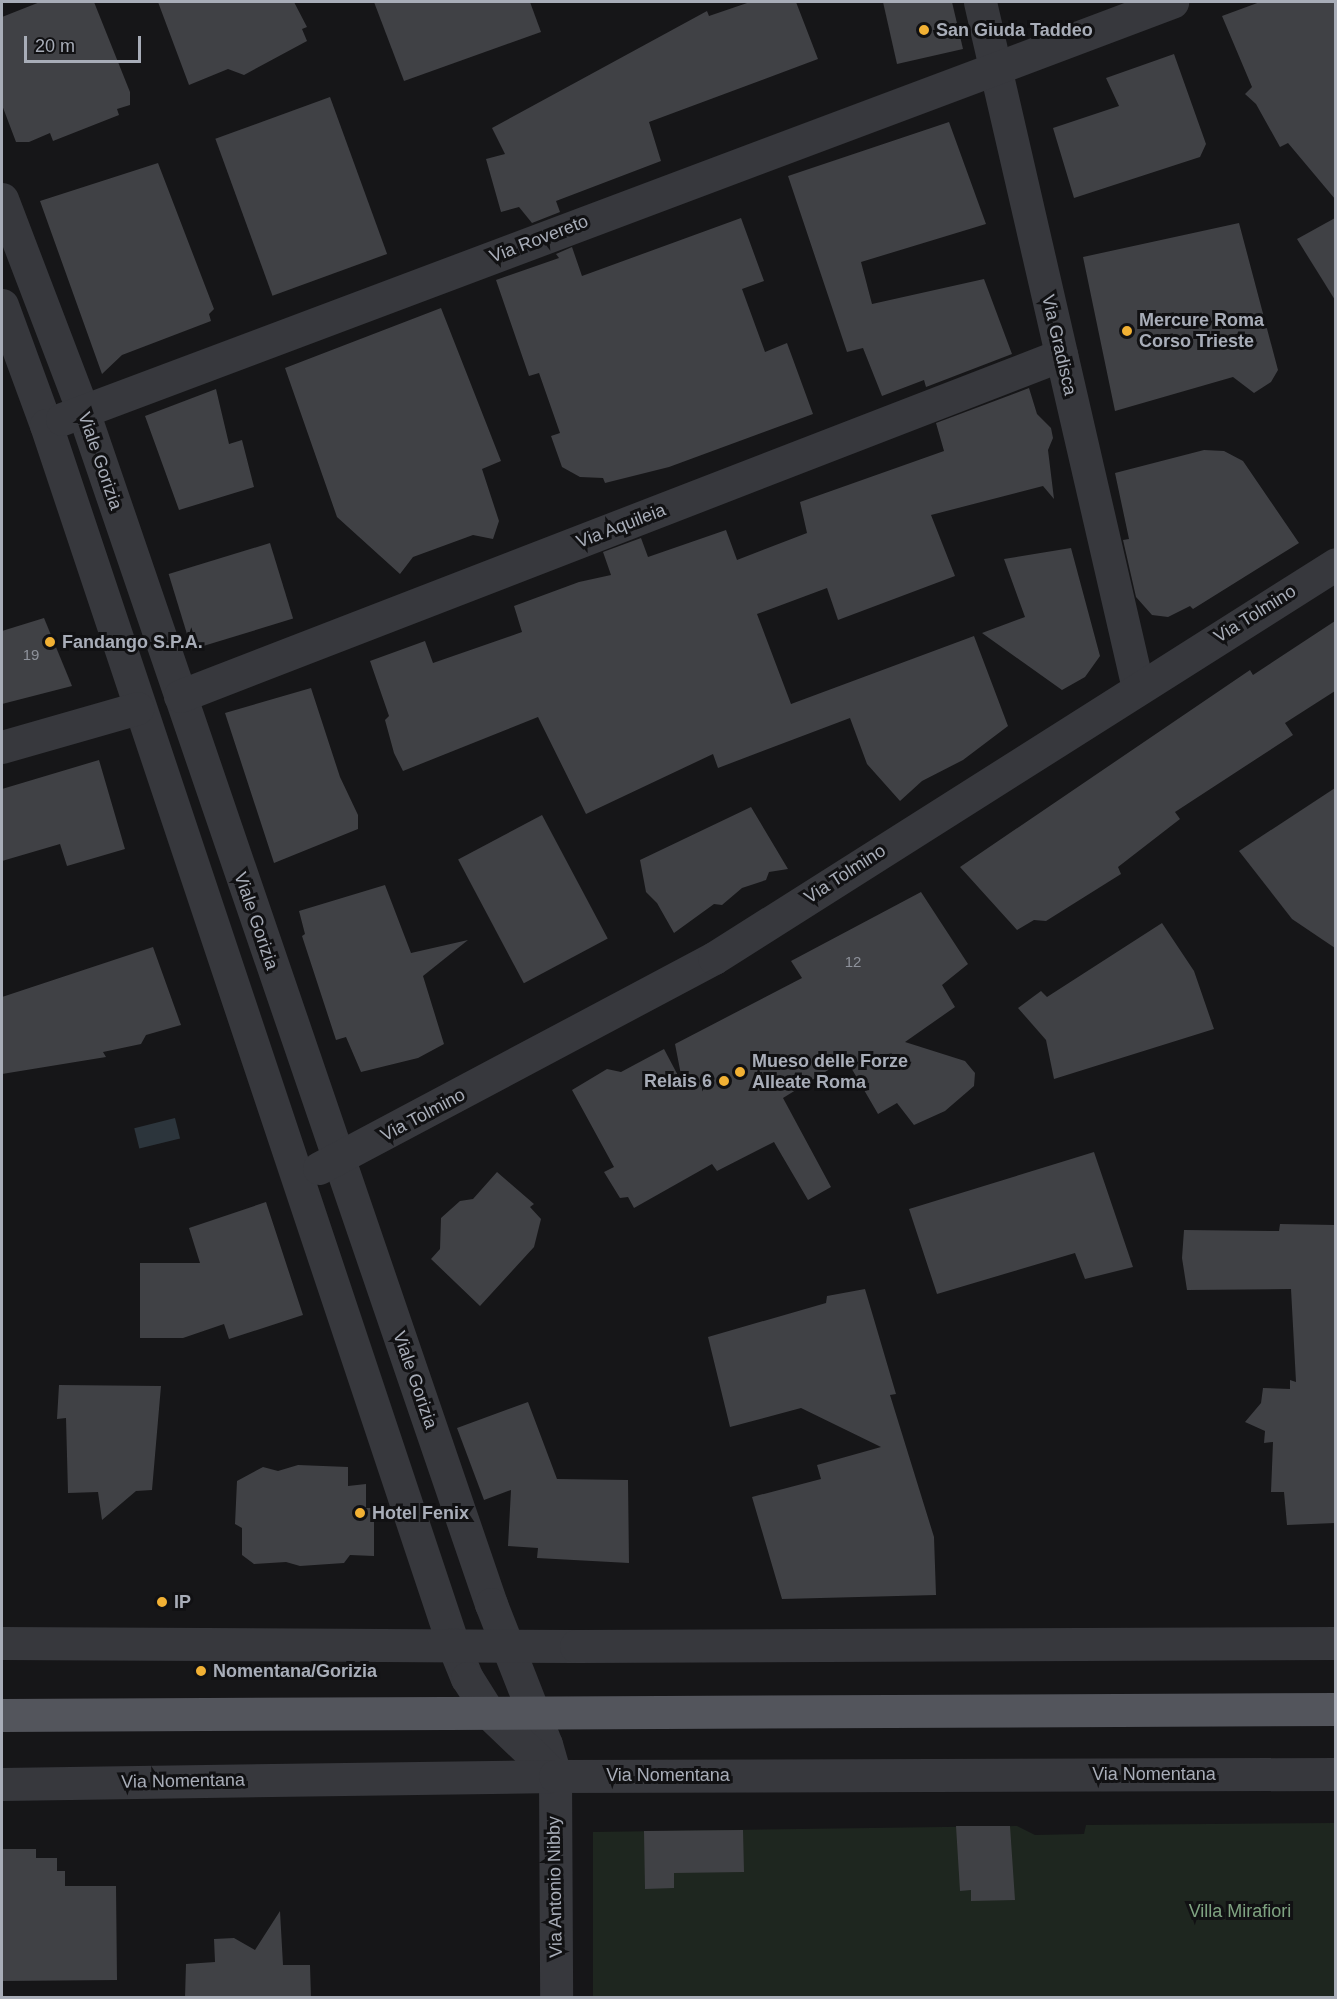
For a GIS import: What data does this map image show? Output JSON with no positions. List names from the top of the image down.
{
  "streets": {
    "street": [
      "Via Rovereto",
      "Via Gradisca",
      "Viale Gorizia",
      "Via Aquileia",
      "Via Tolmino",
      "Via Nomentana",
      "Via Antonio Nibby"
    ]
  },
  "crossings": [
    ["Via Rovereto", "Via Gradisca"],
    ["Via Rovereto", "Viale Gorizia"],
    ["Via Gradisca", "Via Aquileia"],
    ["Via Gradisca", "Via Tolmino"],
    ["Viale Gorizia", "Via Aquileia"],
    ["Viale Gorizia", "Via Tolmino"],
    ["Viale Gorizia", "Via Antonio Nibby"],
    ["Via Nomentana", "Via Antonio Nibby"]
  ],
  "parks": ["Villa Mirafiori"],
  "places": [
    "San Giuda Taddeo",
    "Mercure Roma Corso Trieste",
    "Fandango S.P.A.",
    "Mueso delle Forze Alleate Roma",
    "Relais 6",
    "Hotel Fenix",
    "IP",
    "Nomentana/Gorizia"
  ],
  "house_numbers": ["19", "12"],
  "scale_bar": "20 m"
}
